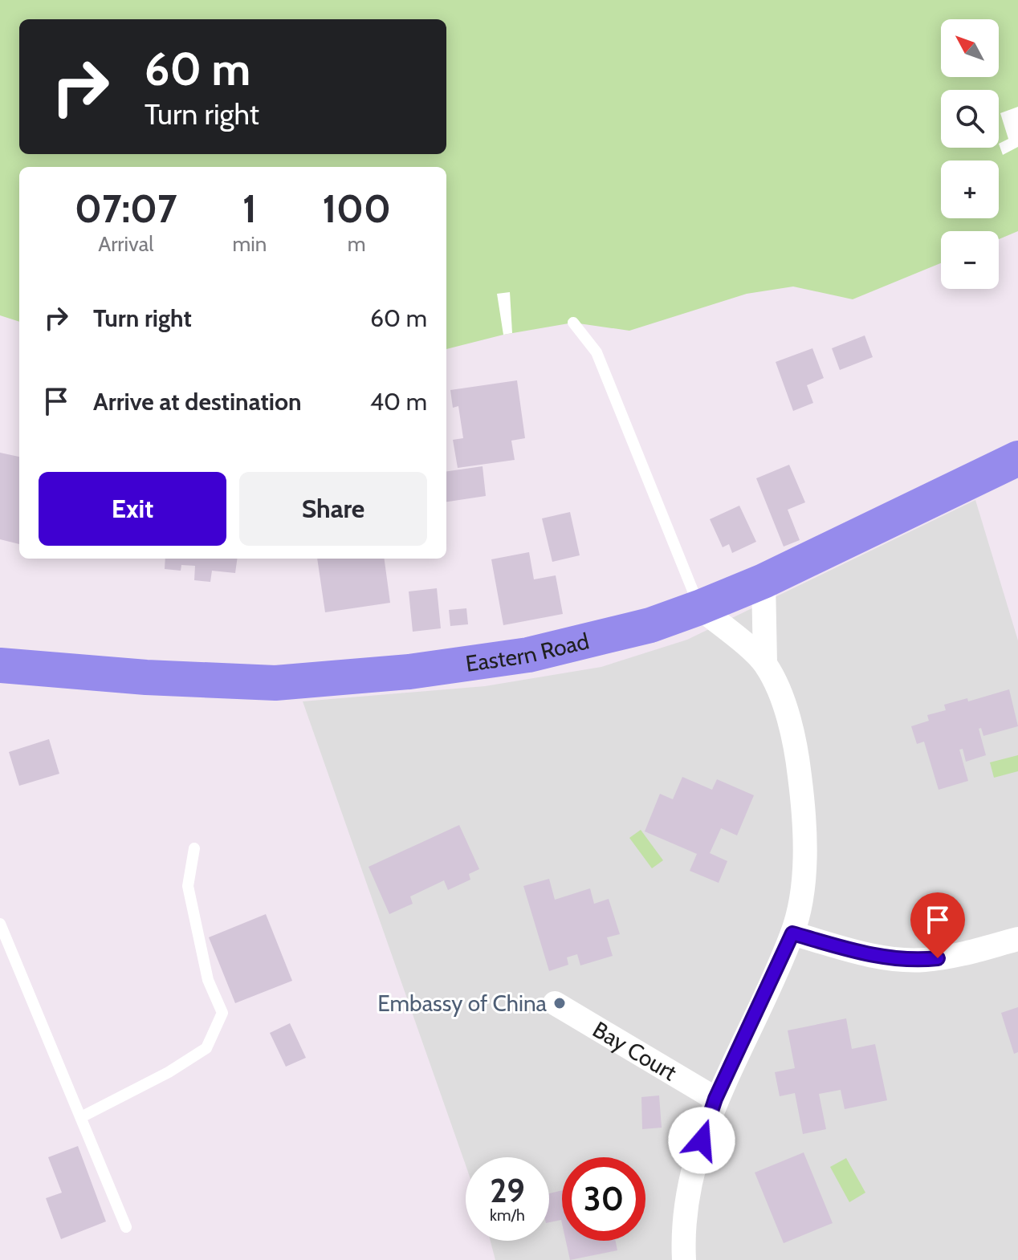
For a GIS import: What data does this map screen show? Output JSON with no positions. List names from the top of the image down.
{
  "streets": {
    "highway": ["Eastern Road"],
    "street": ["Bay Court"]
  },
  "places": ["Embassy of China"],
  "north": "top left",
  "page": {
    "map_buttons": ["+", "−"],
    "turn": ["60 m", "Turn right"],
    "eta": [
      "07:07",
      "Arrival",
      "1",
      "min",
      "100",
      "m"
    ],
    "list": [
      {
        "name": "Turn right",
        "value": "60 m"
      },
      {
        "name": "Arrive at destination",
        "value": "40 m"
      }
    ],
    "buttons": ["Exit", "Share"],
    "speed": "29 km/h",
    "limit": "30"
  }
}
